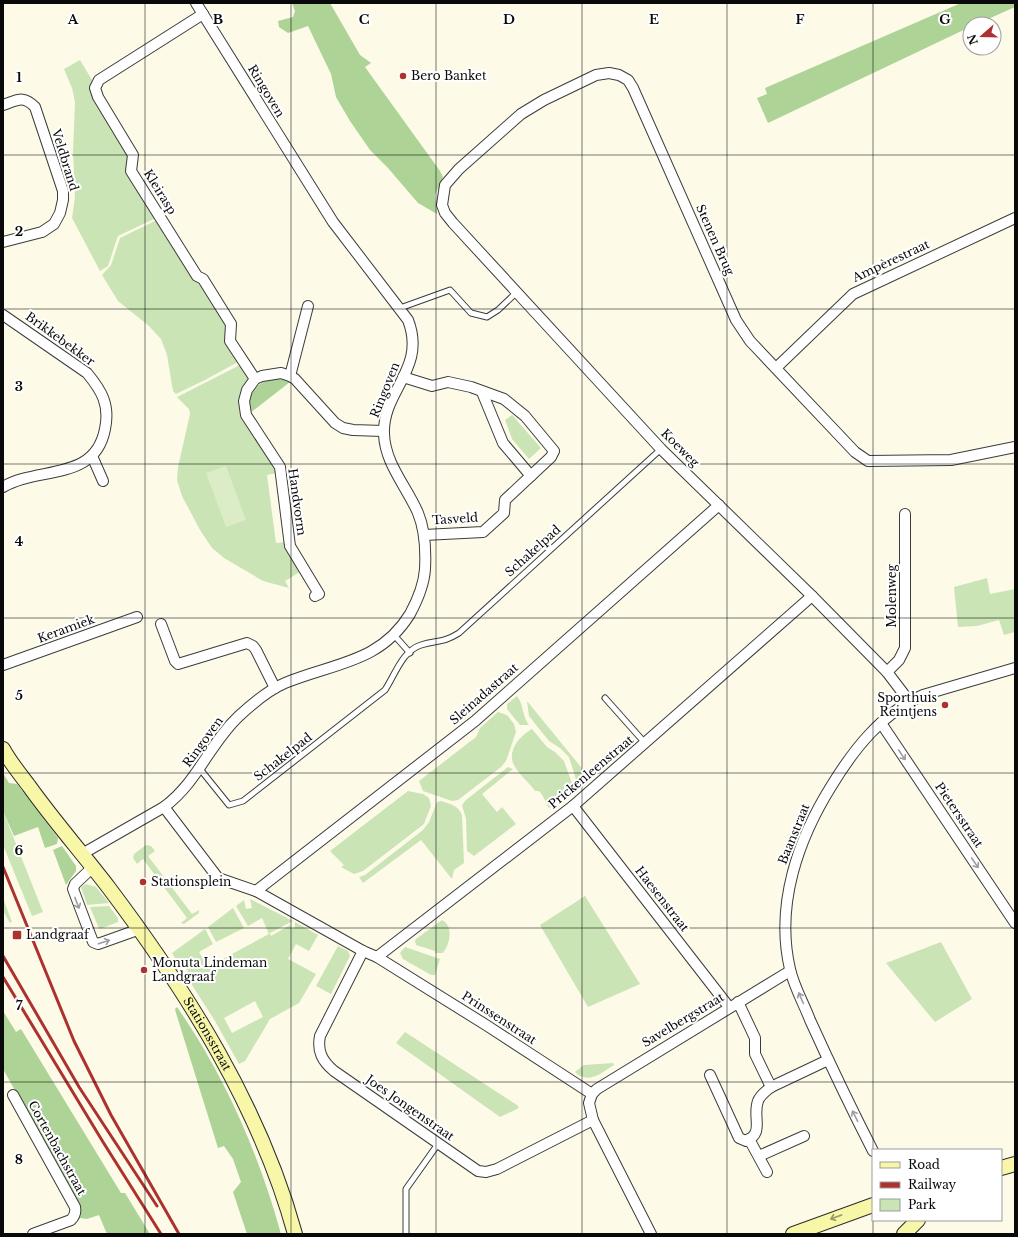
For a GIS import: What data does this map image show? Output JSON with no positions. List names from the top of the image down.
{
  "streets": {
    "street": [
      "Ringoven",
      "Veldbrand",
      "Kleirasp",
      "Stenen Brug",
      "Ampèrestraat",
      "Brikkebekker",
      "Koeweg",
      "Handvorm",
      "Tasveld",
      "Molenweg",
      "Keramiek",
      "Sleinadastraat",
      "Prickenleenstraat",
      "Pietersstraat",
      "Baanstraat",
      "Haesenstraat",
      "Prinssenstraat",
      "Savelbergstraat",
      "Stationsstraat",
      "Joes Jongenstraat",
      "Cortenbachstraat"
    ],
    "lane": ["Schakelpad"]
  },
  "crossings": [
    ["Ringoven", "Kleirasp"],
    ["Ringoven", "Tasveld"],
    ["Ringoven", "Schakelpad"],
    ["Kleirasp", "Handvorm"],
    ["Stenen Brug", "Ampèrestraat"],
    ["Stenen Brug", "Koeweg"],
    ["Koeweg", "Schakelpad"],
    ["Koeweg", "Molenweg"],
    ["Koeweg", "Sleinadastraat"],
    ["Koeweg", "Prickenleenstraat"],
    ["Koeweg", "Baanstraat"],
    ["Sleinadastraat", "Prinssenstraat"],
    ["Prickenleenstraat", "Haesenstraat"],
    ["Prickenleenstraat", "Prinssenstraat"],
    ["Pietersstraat", "Baanstraat"],
    ["Baanstraat", "Savelbergstraat"],
    ["Haesenstraat", "Savelbergstraat"],
    ["Prinssenstraat", "Savelbergstraat"],
    ["Prinssenstraat", "Joes Jongenstraat"]
  ],
  "one_way": ["Pietersstraat"],
  "places": {
    "other": [
      "Bero Banket",
      "Sporthuis Reintjens",
      "Stationsplein",
      "Monuta Lindeman Landgraaf"
    ],
    "transit": ["Landgraaf"]
  },
  "legend": ["Road", "Railway", "Park"],
  "north": "left",
  "grid": {
    "columns": [
      "A",
      "B",
      "C",
      "D",
      "E",
      "F",
      "G"
    ],
    "rows": [
      "1",
      "2",
      "3",
      "4",
      "5",
      "6",
      "7",
      "8"
    ]
  }
}
